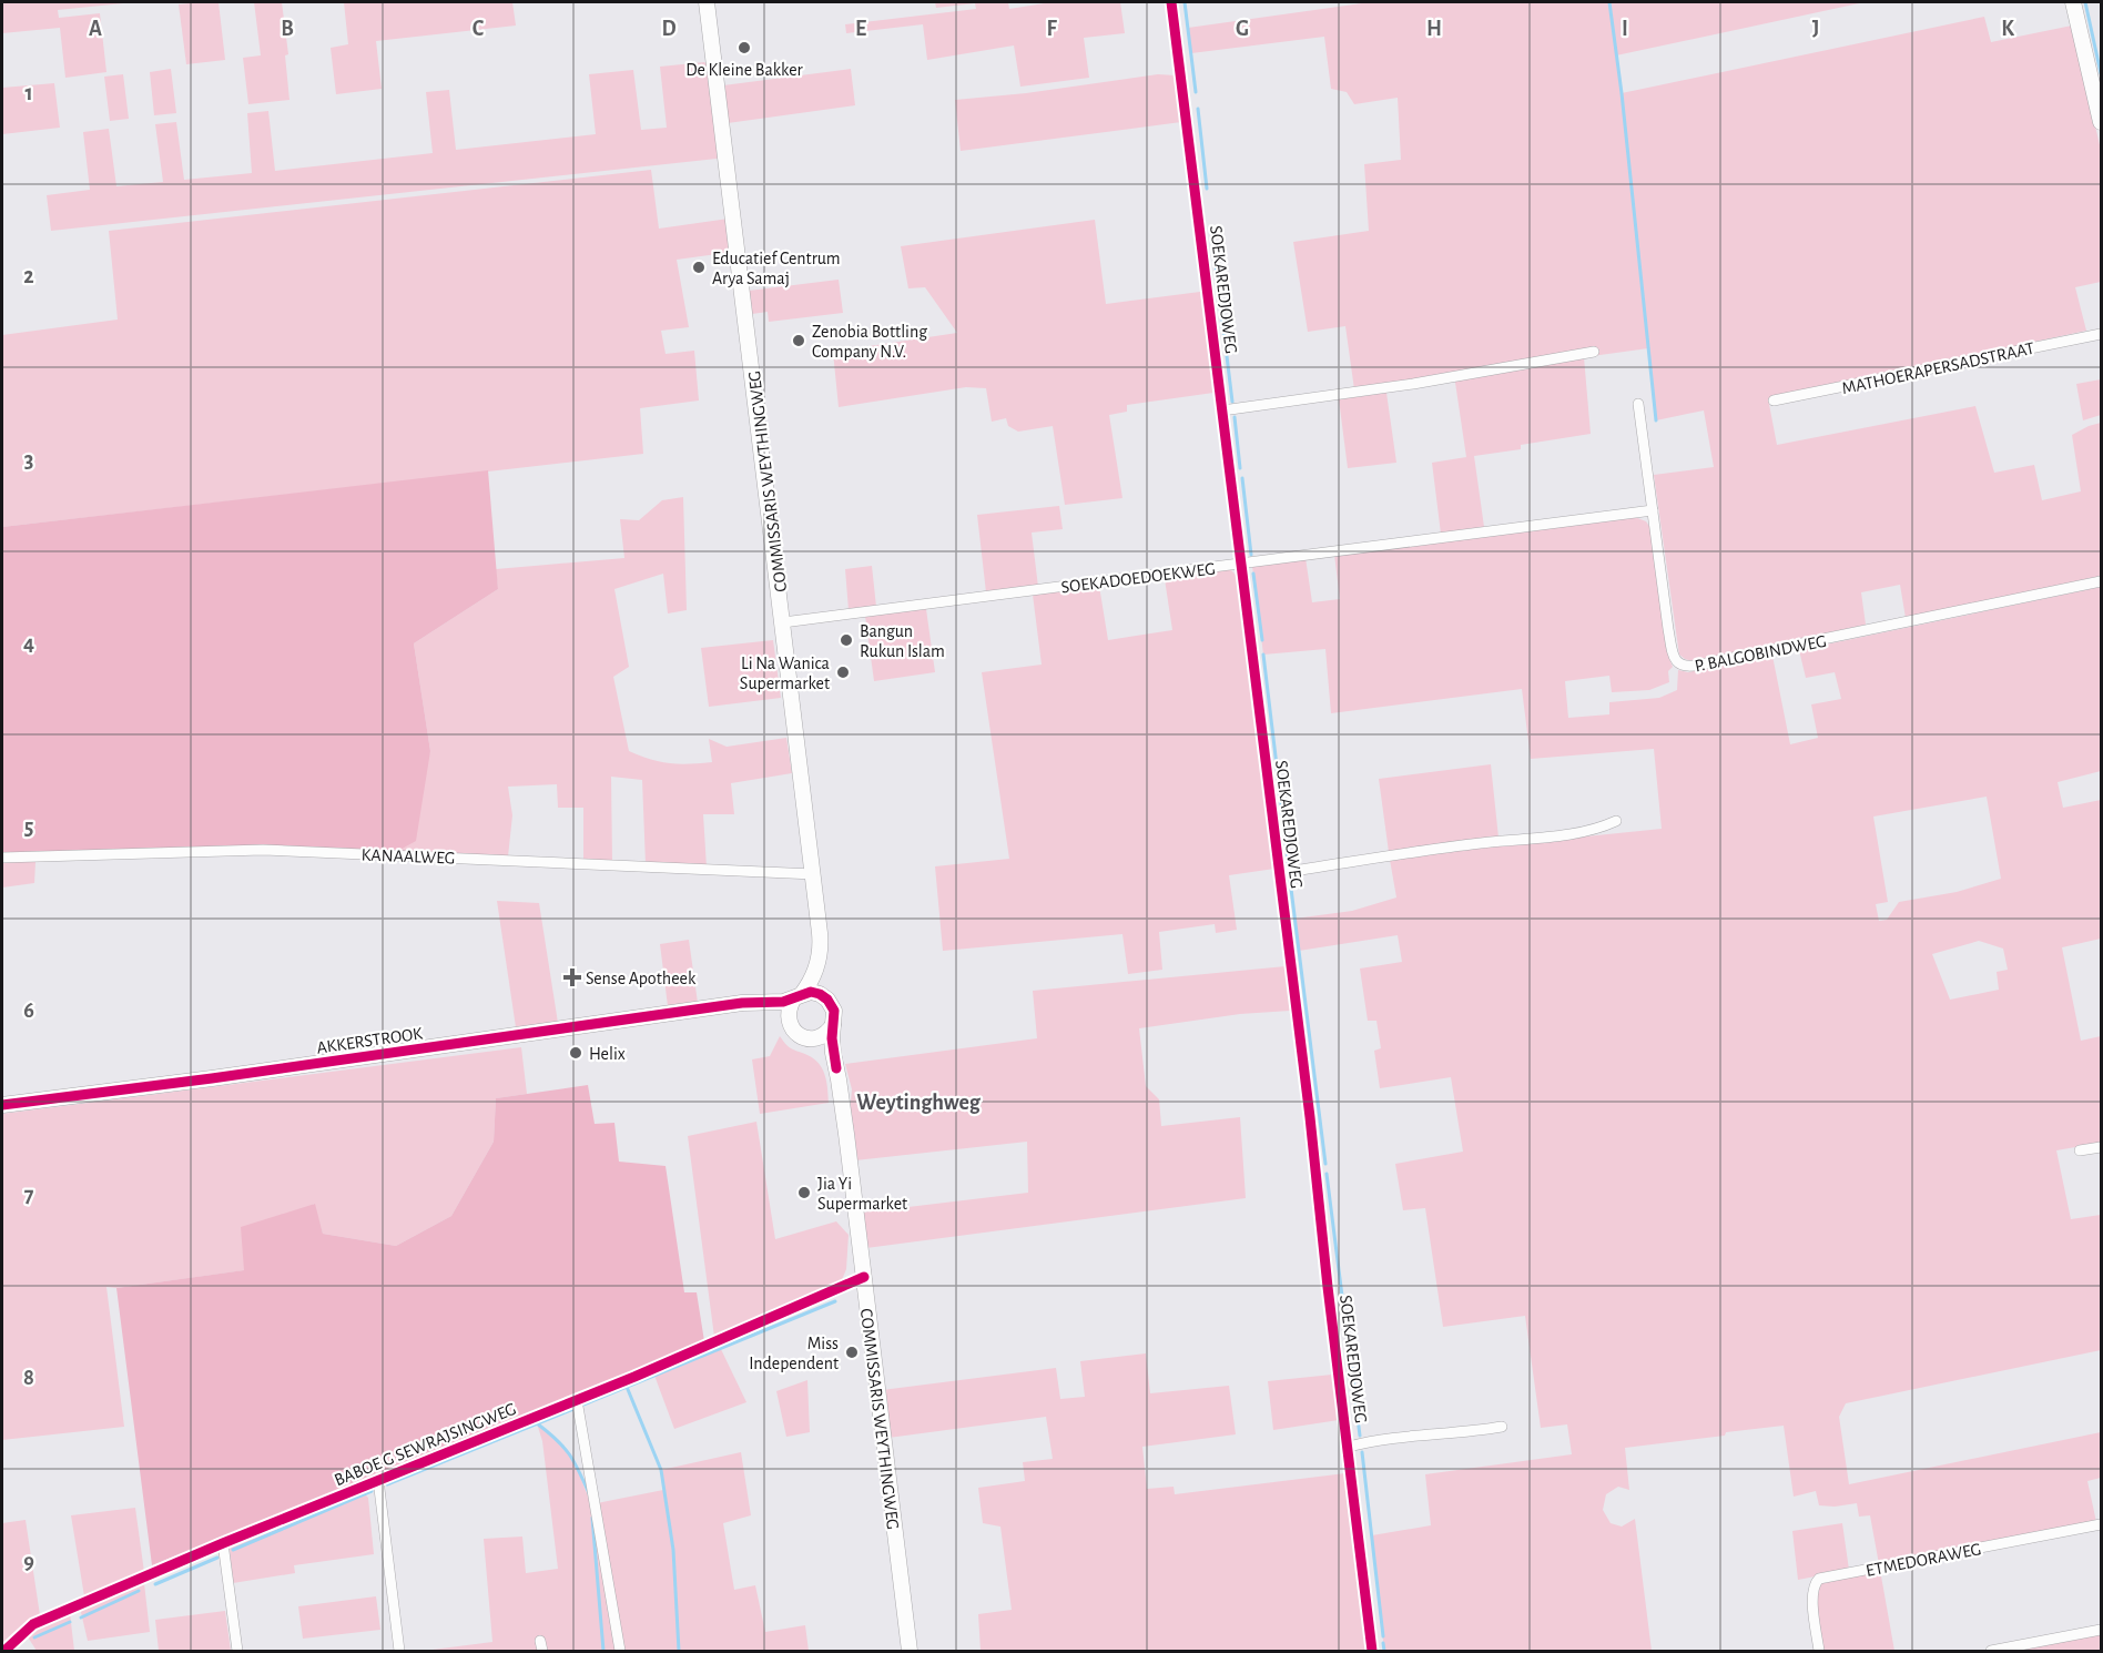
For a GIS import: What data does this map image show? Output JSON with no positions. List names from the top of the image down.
{
  "streets": {
    "main road": ["COMMISSARIS WEYTHINGWEG", "AKKERSTROOK"],
    "street": [
      "SOEKAREDJOWEG",
      "MATHOERAPERSADSTRAAT",
      "SOEKADOEDOEKWEG",
      "P. BALGOBINDWEG",
      "KANAALWEG",
      "BABOE G SEWRAJSINGWEG",
      "ETMEDORAWEG"
    ]
  },
  "crossings": [
    ["SOEKAREDJOWEG", "SOEKADOEDOEKWEG"],
    ["COMMISSARIS WEYTHINGWEG", "SOEKADOEDOEKWEG"],
    ["COMMISSARIS WEYTHINGWEG", "KANAALWEG"],
    ["COMMISSARIS WEYTHINGWEG", "AKKERSTROOK"],
    ["COMMISSARIS WEYTHINGWEG", "BABOE G SEWRAJSINGWEG"],
    ["SOEKADOEDOEKWEG", "P. BALGOBINDWEG"]
  ],
  "districts": ["Weytinghweg"],
  "places": {
    "other": [
      "De Kleine Bakker",
      "Educatief Centrum Arya Samaj",
      "Zenobia Bottling Company N.V.",
      "Bangun Rukun Islam",
      "Li Na Wanica Supermarket",
      "Helix",
      "Jia Yi Supermarket",
      "Miss Independent"
    ],
    "health": ["Sense Apotheek"]
  },
  "grid": {
    "columns": [
      "A",
      "B",
      "C",
      "D",
      "E",
      "F",
      "G",
      "H",
      "I",
      "J",
      "K"
    ],
    "rows": [
      "1",
      "2",
      "3",
      "4",
      "5",
      "6",
      "7",
      "8",
      "9"
    ]
  }
}
